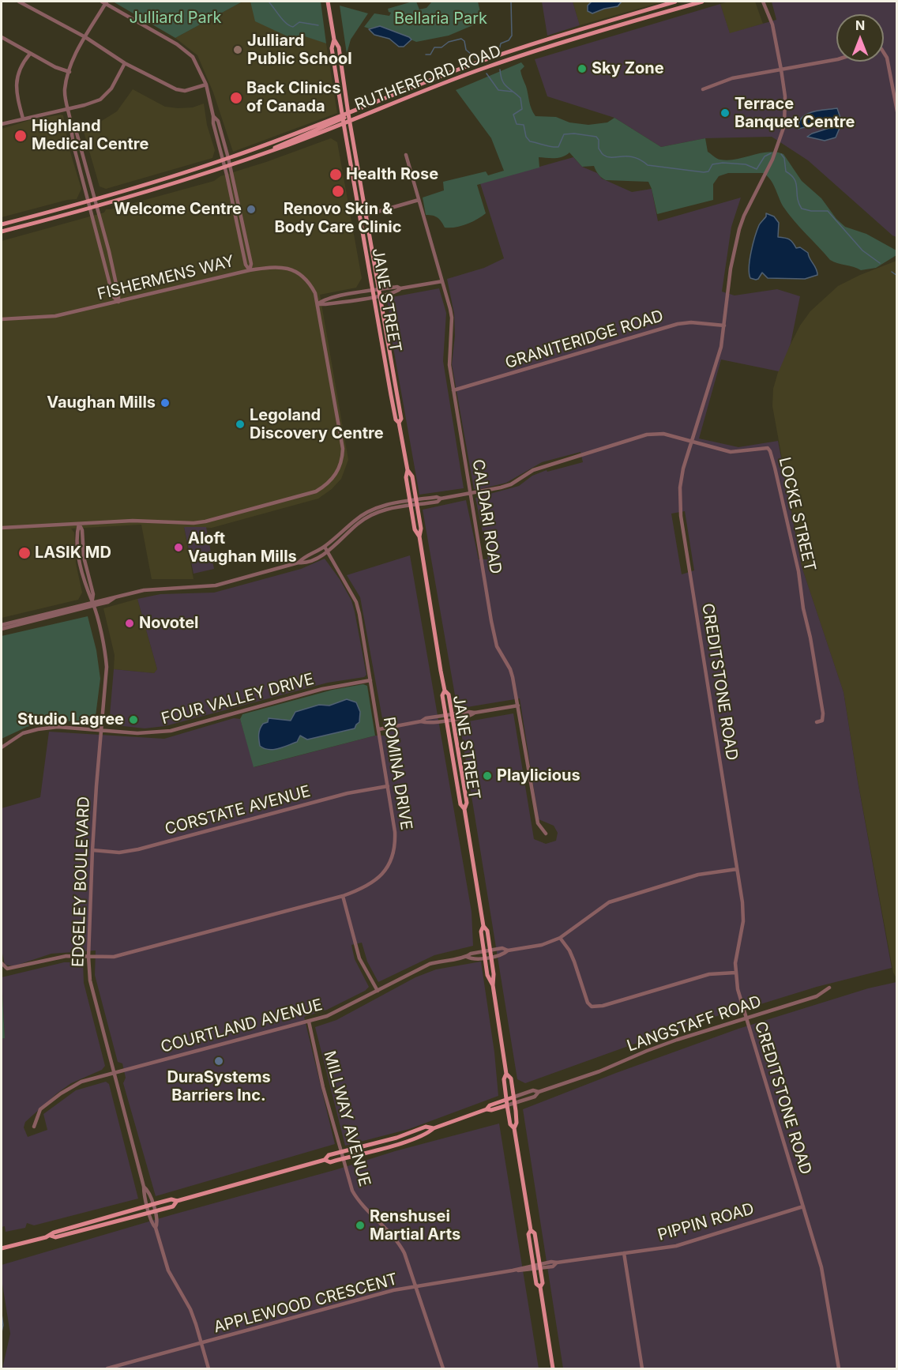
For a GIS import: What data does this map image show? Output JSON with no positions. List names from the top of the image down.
{
  "streets": {
    "main road": ["RUTHERFORD ROAD", "JANE STREET", "LANGSTAFF ROAD"],
    "street": [
      "FISHERMENS WAY",
      "GRANITERIDGE ROAD",
      "LOCKE STREET",
      "CALDARI ROAD",
      "CREDITSTONE ROAD",
      "FOUR VALLEY DRIVE",
      "ROMINA DRIVE",
      "CORSTATE AVENUE",
      "EDGELEY BOULEVARD",
      "COURTLAND AVENUE",
      "MILLWAY AVENUE",
      "PIPPIN ROAD",
      "APPLEWOOD CRESCENT"
    ]
  },
  "crossings": [
    ["RUTHERFORD ROAD", "JANE STREET"],
    ["FISHERMENS WAY", "EDGELEY BOULEVARD"],
    ["JANE STREET", "LOCKE STREET"],
    ["JANE STREET", "LANGSTAFF ROAD"],
    ["JANE STREET", "COURTLAND AVENUE"],
    ["JANE STREET", "PIPPIN ROAD"],
    ["JANE STREET", "APPLEWOOD CRESCENT"],
    ["GRANITERIDGE ROAD", "CALDARI ROAD"],
    ["GRANITERIDGE ROAD", "CREDITSTONE ROAD"],
    ["LOCKE STREET", "CALDARI ROAD"],
    ["LOCKE STREET", "CREDITSTONE ROAD"],
    ["CREDITSTONE ROAD", "LANGSTAFF ROAD"],
    ["CREDITSTONE ROAD", "PIPPIN ROAD"],
    ["FOUR VALLEY DRIVE", "ROMINA DRIVE"],
    ["FOUR VALLEY DRIVE", "EDGELEY BOULEVARD"],
    ["ROMINA DRIVE", "CORSTATE AVENUE"],
    ["ROMINA DRIVE", "EDGELEY BOULEVARD"],
    ["CORSTATE AVENUE", "EDGELEY BOULEVARD"],
    ["EDGELEY BOULEVARD", "LANGSTAFF ROAD"],
    ["EDGELEY BOULEVARD", "COURTLAND AVENUE"],
    ["EDGELEY BOULEVARD", "APPLEWOOD CRESCENT"],
    ["LANGSTAFF ROAD", "MILLWAY AVENUE"],
    ["COURTLAND AVENUE", "MILLWAY AVENUE"],
    ["MILLWAY AVENUE", "APPLEWOOD CRESCENT"],
    ["PIPPIN ROAD", "APPLEWOOD CRESCENT"]
  ],
  "parks": ["Julliard Park", "Bellaria Park"],
  "places": [
    "Julliard Public School",
    "Sky Zone",
    "Back Clinics of Canada",
    "Terrace Banquet Centre",
    "Highland Medical Centre",
    "Health Rose",
    "Renovo Skin & Body Care Clinic",
    "Welcome Centre",
    "Vaughan Mills",
    "Legoland Discovery Centre",
    "Aloft Vaughan Mills",
    "LASIK MD",
    "Novotel",
    "Studio Lagree",
    "Playlicious",
    "DuraSystems Barriers Inc.",
    "Renshusei Martial Arts"
  ],
  "north": "top"
}
